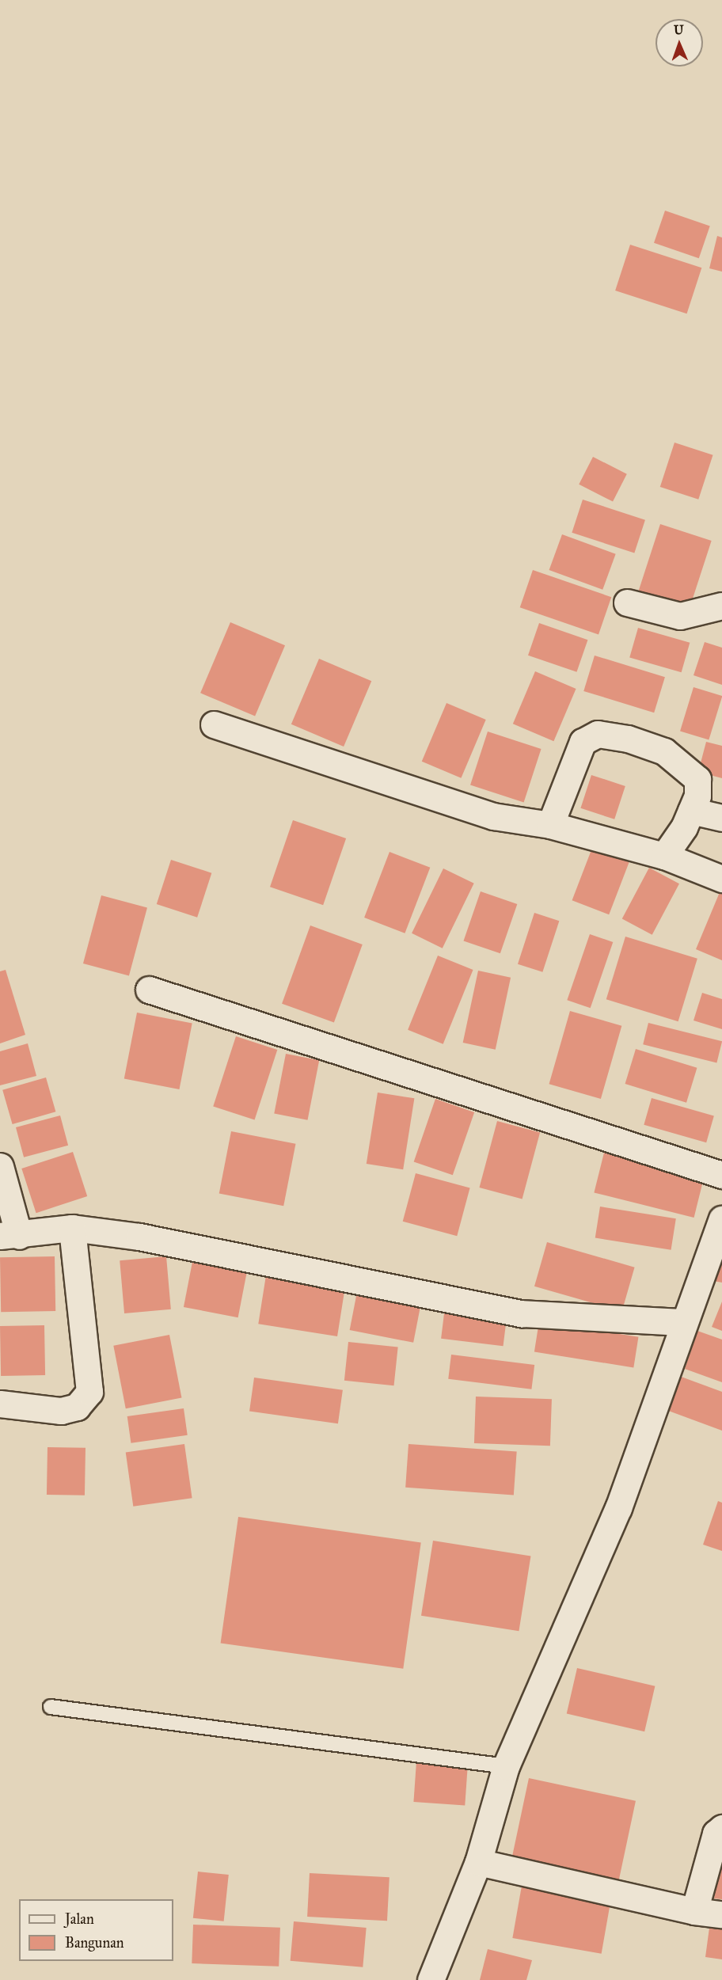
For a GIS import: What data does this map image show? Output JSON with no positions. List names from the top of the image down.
{
  "legend": ["Jalan", "Bangunan"],
  "north": "top"
}
